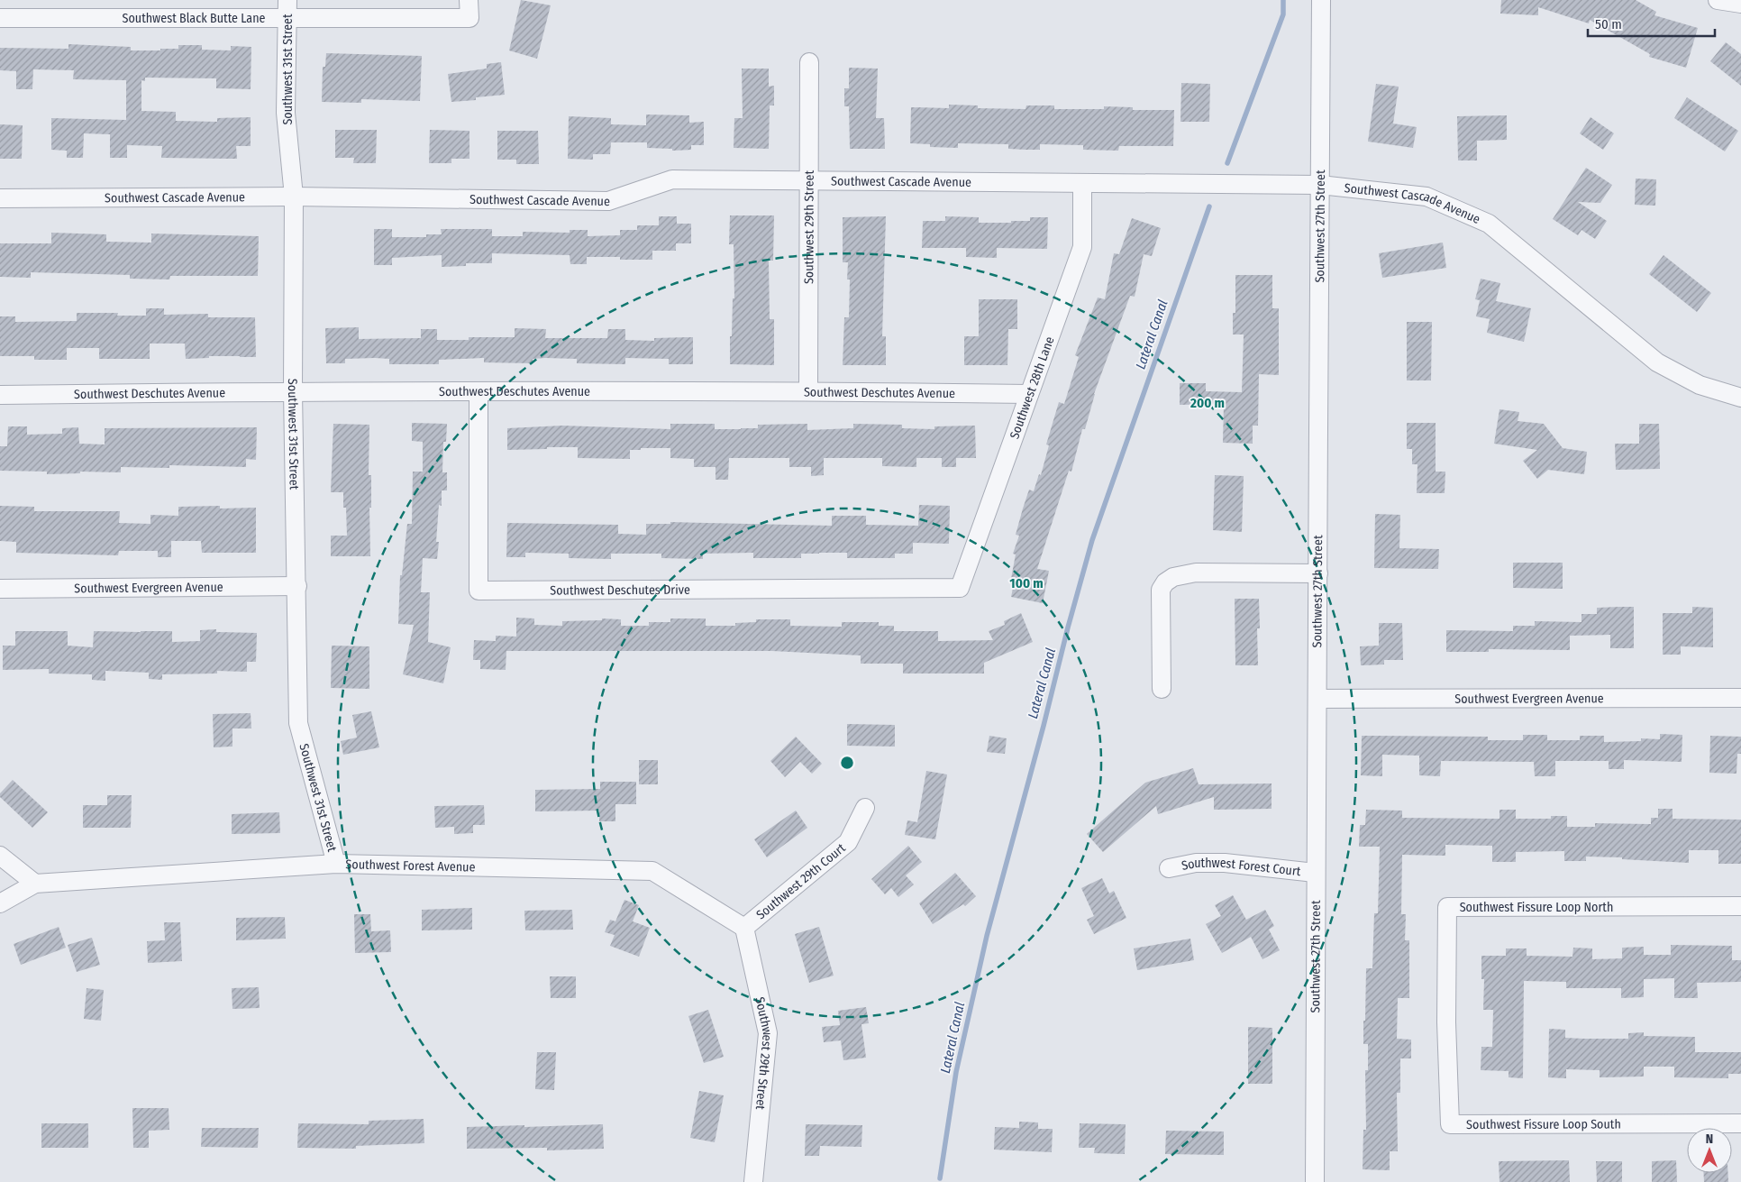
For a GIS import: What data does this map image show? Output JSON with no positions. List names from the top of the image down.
{
  "streets": {
    "street": [
      "Southwest Black Butte Lane",
      "Southwest 31st Street",
      "Southwest Cascade Avenue",
      "Southwest 27th Street",
      "Southwest 29th Street",
      "Southwest 28th Lane",
      "Southwest Deschutes Avenue",
      "Southwest Evergreen Avenue",
      "Southwest Deschutes Drive",
      "Southwest Forest Avenue",
      "Southwest Forest Court",
      "Southwest 29th Court",
      "Southwest Fissure Loop North",
      "Southwest Fissure Loop South"
    ]
  },
  "crossings": [
    ["Southwest Black Butte Lane", "Southwest 31st Street"],
    ["Southwest 31st Street", "Southwest Cascade Avenue"],
    ["Southwest 31st Street", "Southwest Deschutes Avenue"],
    ["Southwest 31st Street", "Southwest Evergreen Avenue"],
    ["Southwest 31st Street", "Southwest Forest Avenue"],
    ["Southwest Cascade Avenue", "Southwest 27th Street"],
    ["Southwest Cascade Avenue", "Southwest 29th Street"],
    ["Southwest Cascade Avenue", "Southwest 28th Lane"],
    ["Southwest 27th Street", "Southwest Evergreen Avenue"],
    ["Southwest 27th Street", "Southwest Forest Court"],
    ["Southwest 29th Street", "Southwest Deschutes Avenue"],
    ["Southwest 29th Street", "Southwest Forest Avenue"],
    ["Southwest 29th Street", "Southwest 29th Court"],
    ["Southwest 28th Lane", "Southwest Deschutes Avenue"],
    ["Southwest 28th Lane", "Southwest Deschutes Drive"],
    ["Southwest Deschutes Avenue", "Southwest Deschutes Drive"],
    ["Southwest Forest Avenue", "Southwest 29th Court"],
    ["Southwest Fissure Loop North", "Southwest Fissure Loop South"]
  ],
  "water": ["Lateral Canal"],
  "scale_bar": "50 m",
  "north": "top",
  "rings": ["200 m", "100 m"]
}
